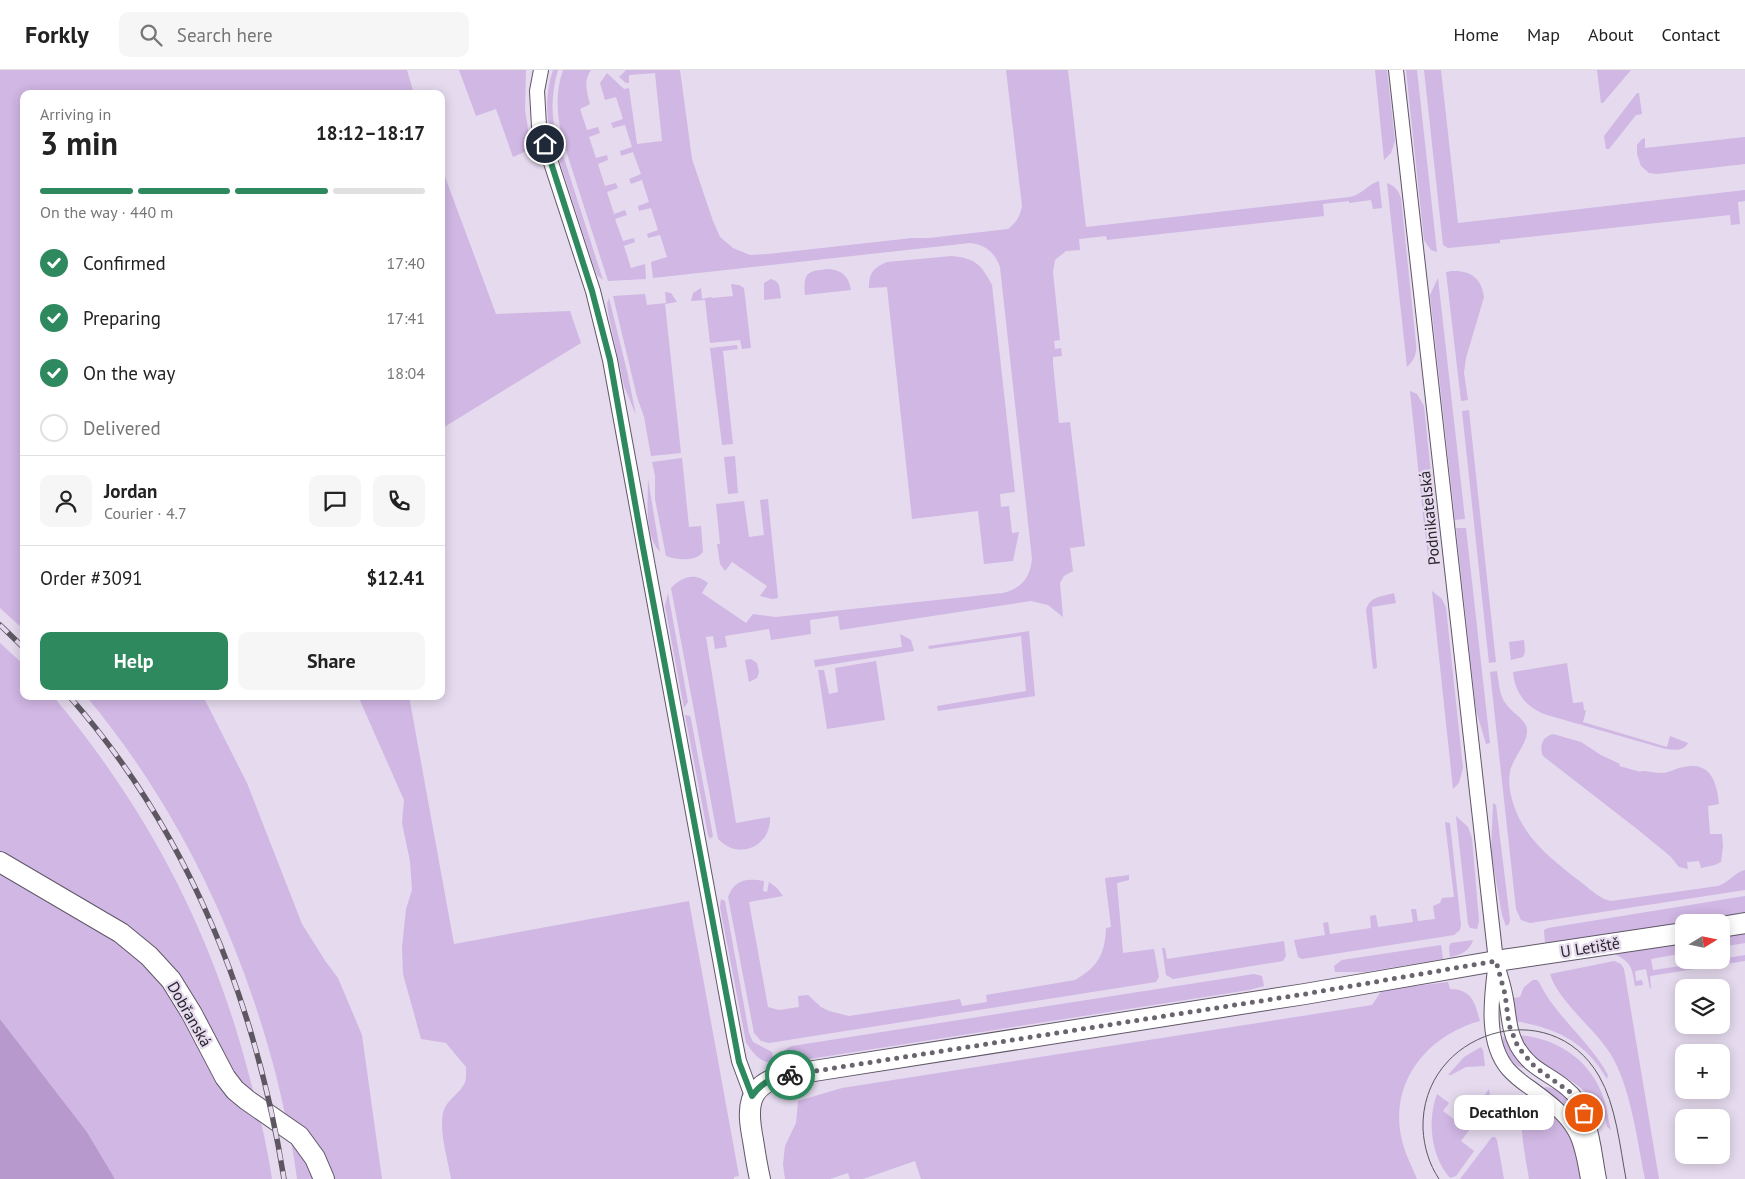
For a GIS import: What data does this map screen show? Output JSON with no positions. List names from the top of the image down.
{
  "streets": {
    "street": ["Podnikatelská", "U Letiště", "Dobřanská"]
  },
  "crossings": [
    ["Podnikatelská", "U Letiště"]
  ],
  "places": ["Decathlon"],
  "north": "right",
  "page": {
    "header": "Forkly",
    "search": "Search here",
    "nav": [
      "Home",
      "Map",
      "About",
      "Contact"
    ],
    "heading": ["3 min", "Arriving in", "18:12–18:17"],
    "panel": [
      "Jordan",
      "Courier · 4.7",
      "Order #3091",
      "$12.41"
    ],
    "bar": "On the way · 440 m",
    "list": [
      ["Confirmed", "17:40"],
      ["Preparing", "17:41"],
      ["On the way", "18:04"],
      "Delivered"
    ],
    "buttons": ["Help", "Share"],
    "map_buttons": ["+", "−"],
    "bubble": "Decathlon"
  }
}
